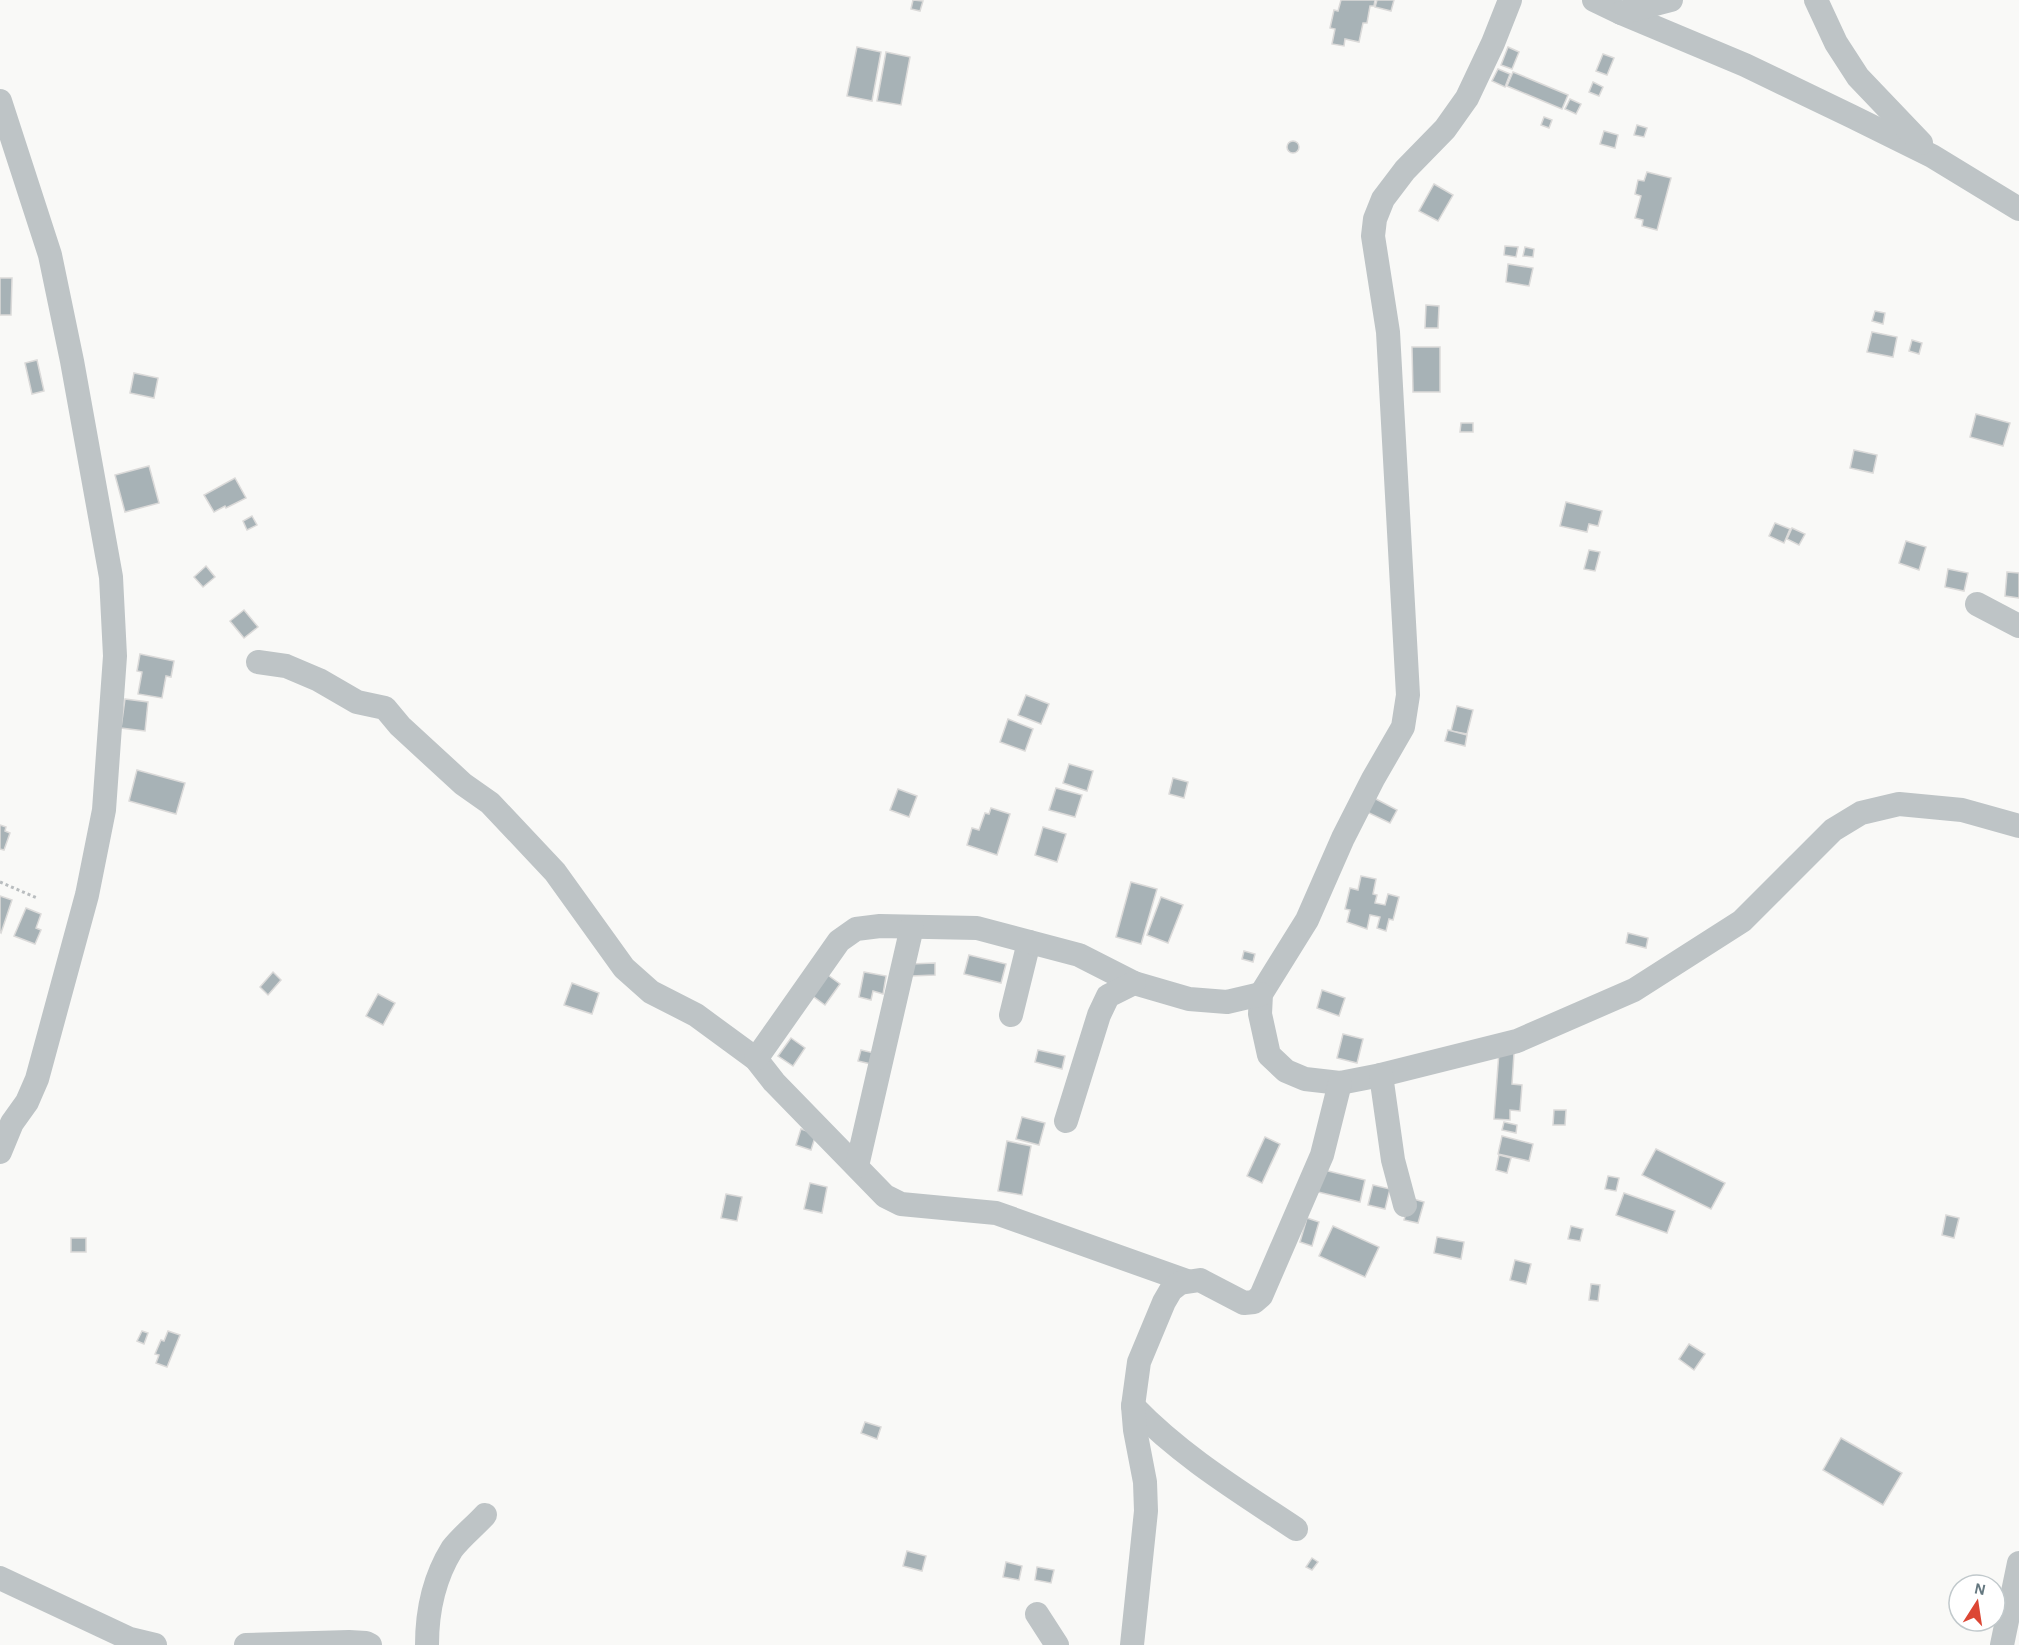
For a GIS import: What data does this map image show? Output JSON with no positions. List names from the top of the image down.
{
  "north": "top"
}
